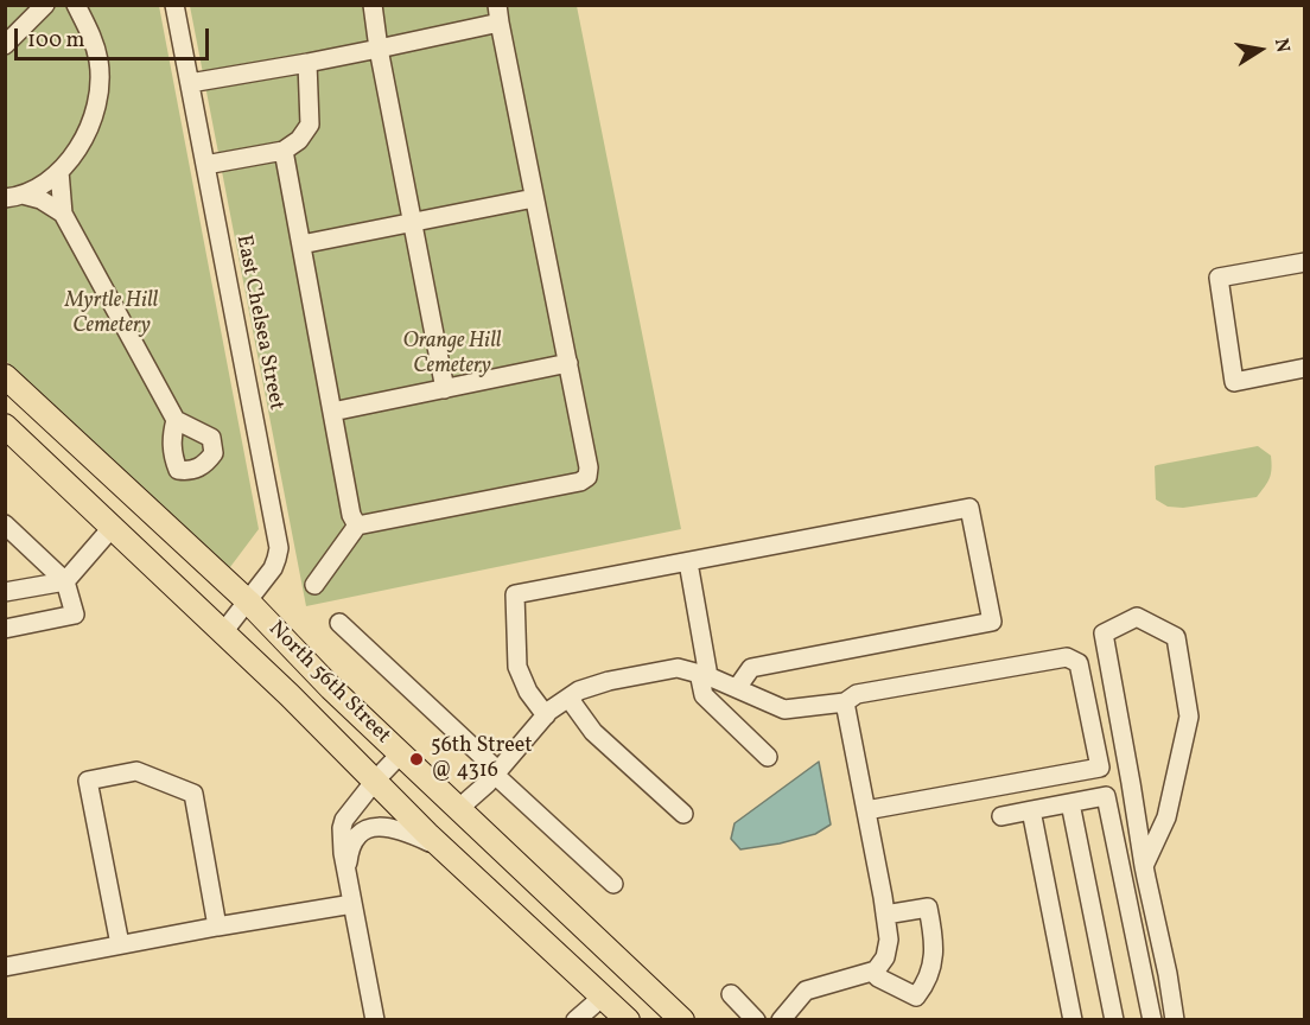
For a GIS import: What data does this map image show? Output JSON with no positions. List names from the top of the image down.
{
  "streets": {
    "main road": ["North 56th Street"],
    "street": ["East Chelsea Street"]
  },
  "crossings": [
    ["East Chelsea Street", "North 56th Street"]
  ],
  "parks": ["Myrtle Hill Cemetery", "Orange Hill Cemetery"],
  "places": ["56th Street @ 4316"],
  "scale_bar": "100 m",
  "north": "right"
}
